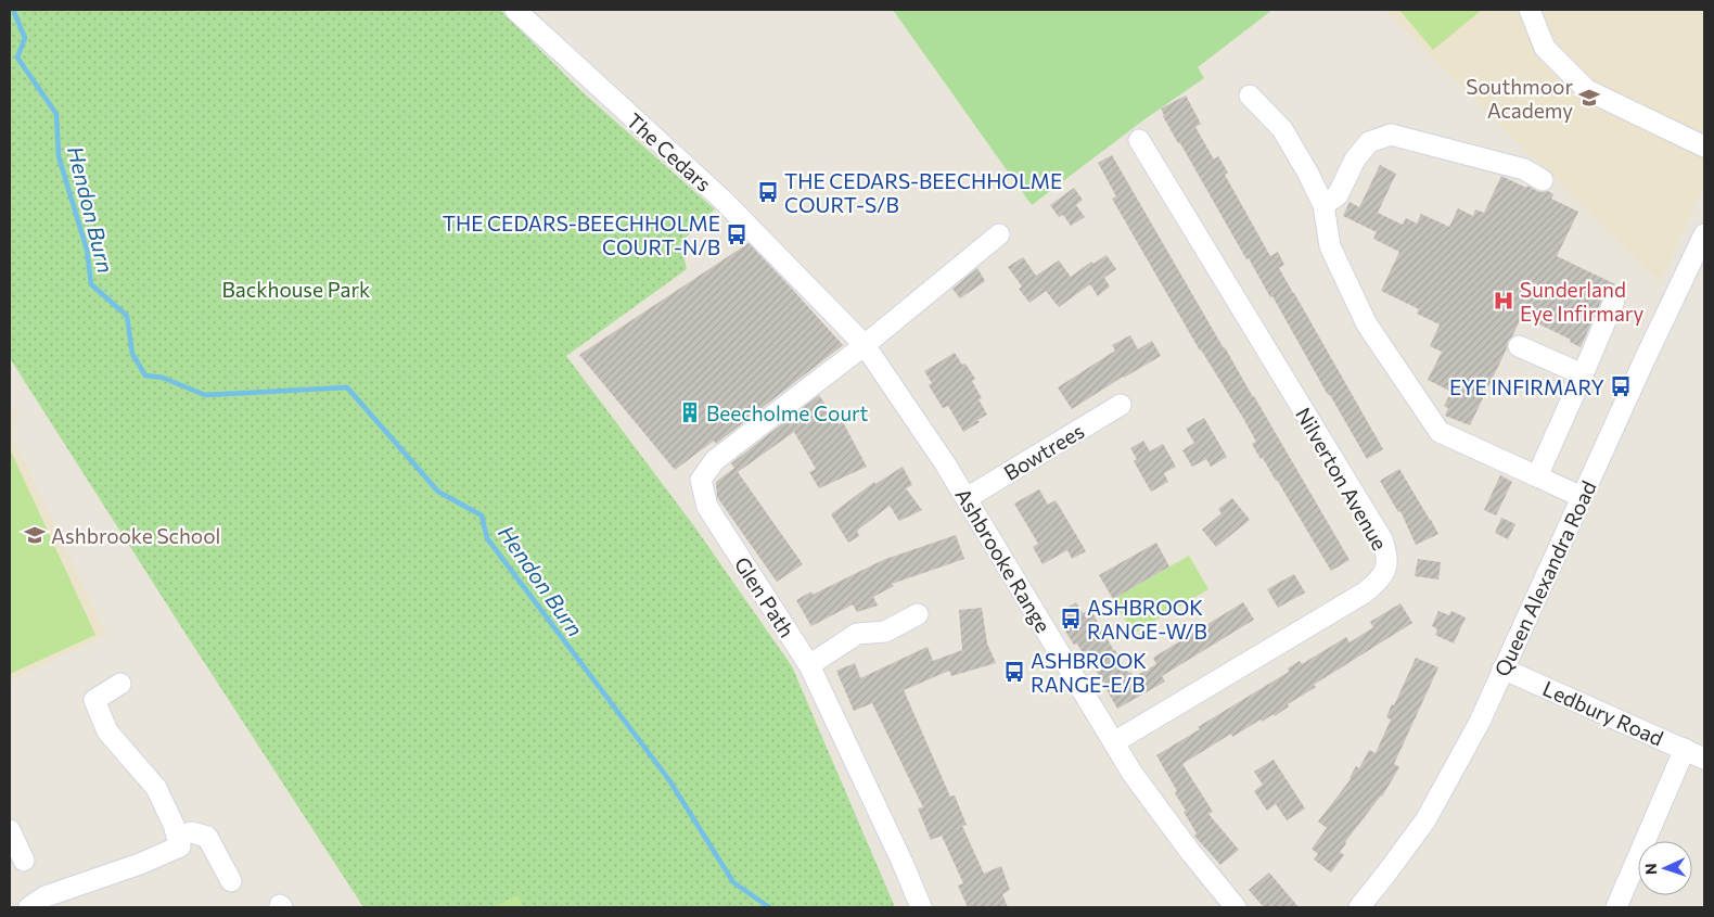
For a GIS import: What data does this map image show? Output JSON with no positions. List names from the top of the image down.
{
  "streets": {
    "street": [
      "The Cedars",
      "Bowtrees",
      "Nilverton Avenue",
      "Ashbrooke Range",
      "Queen Alexandra Road",
      "Glen Path",
      "Ledbury Road"
    ]
  },
  "crossings": [
    ["The Cedars", "Ashbrooke Range"],
    ["The Cedars", "Glen Path"],
    ["Bowtrees", "Ashbrooke Range"],
    ["Nilverton Avenue", "Ashbrooke Range"],
    ["Ashbrooke Range", "Glen Path"],
    ["Queen Alexandra Road", "Ledbury Road"]
  ],
  "water": ["Hendon Burn"],
  "parks": ["Backhouse Park"],
  "places": {
    "school or university": ["Southmoor Academy", "Ashbrooke School"],
    "bus stop": [
      "THE CEDARS-BEECHHOLME COURT-S/B",
      "THE CEDARS-BEECHHOLME COURT-N/B",
      "EYE INFIRMARY",
      "ASHBROOK RANGE-W/B",
      "ASHBROOK RANGE-E/B"
    ],
    "hospital": ["Sunderland Eye Infirmary"],
    "building": ["Beecholme Court"]
  },
  "north": "left"
}
